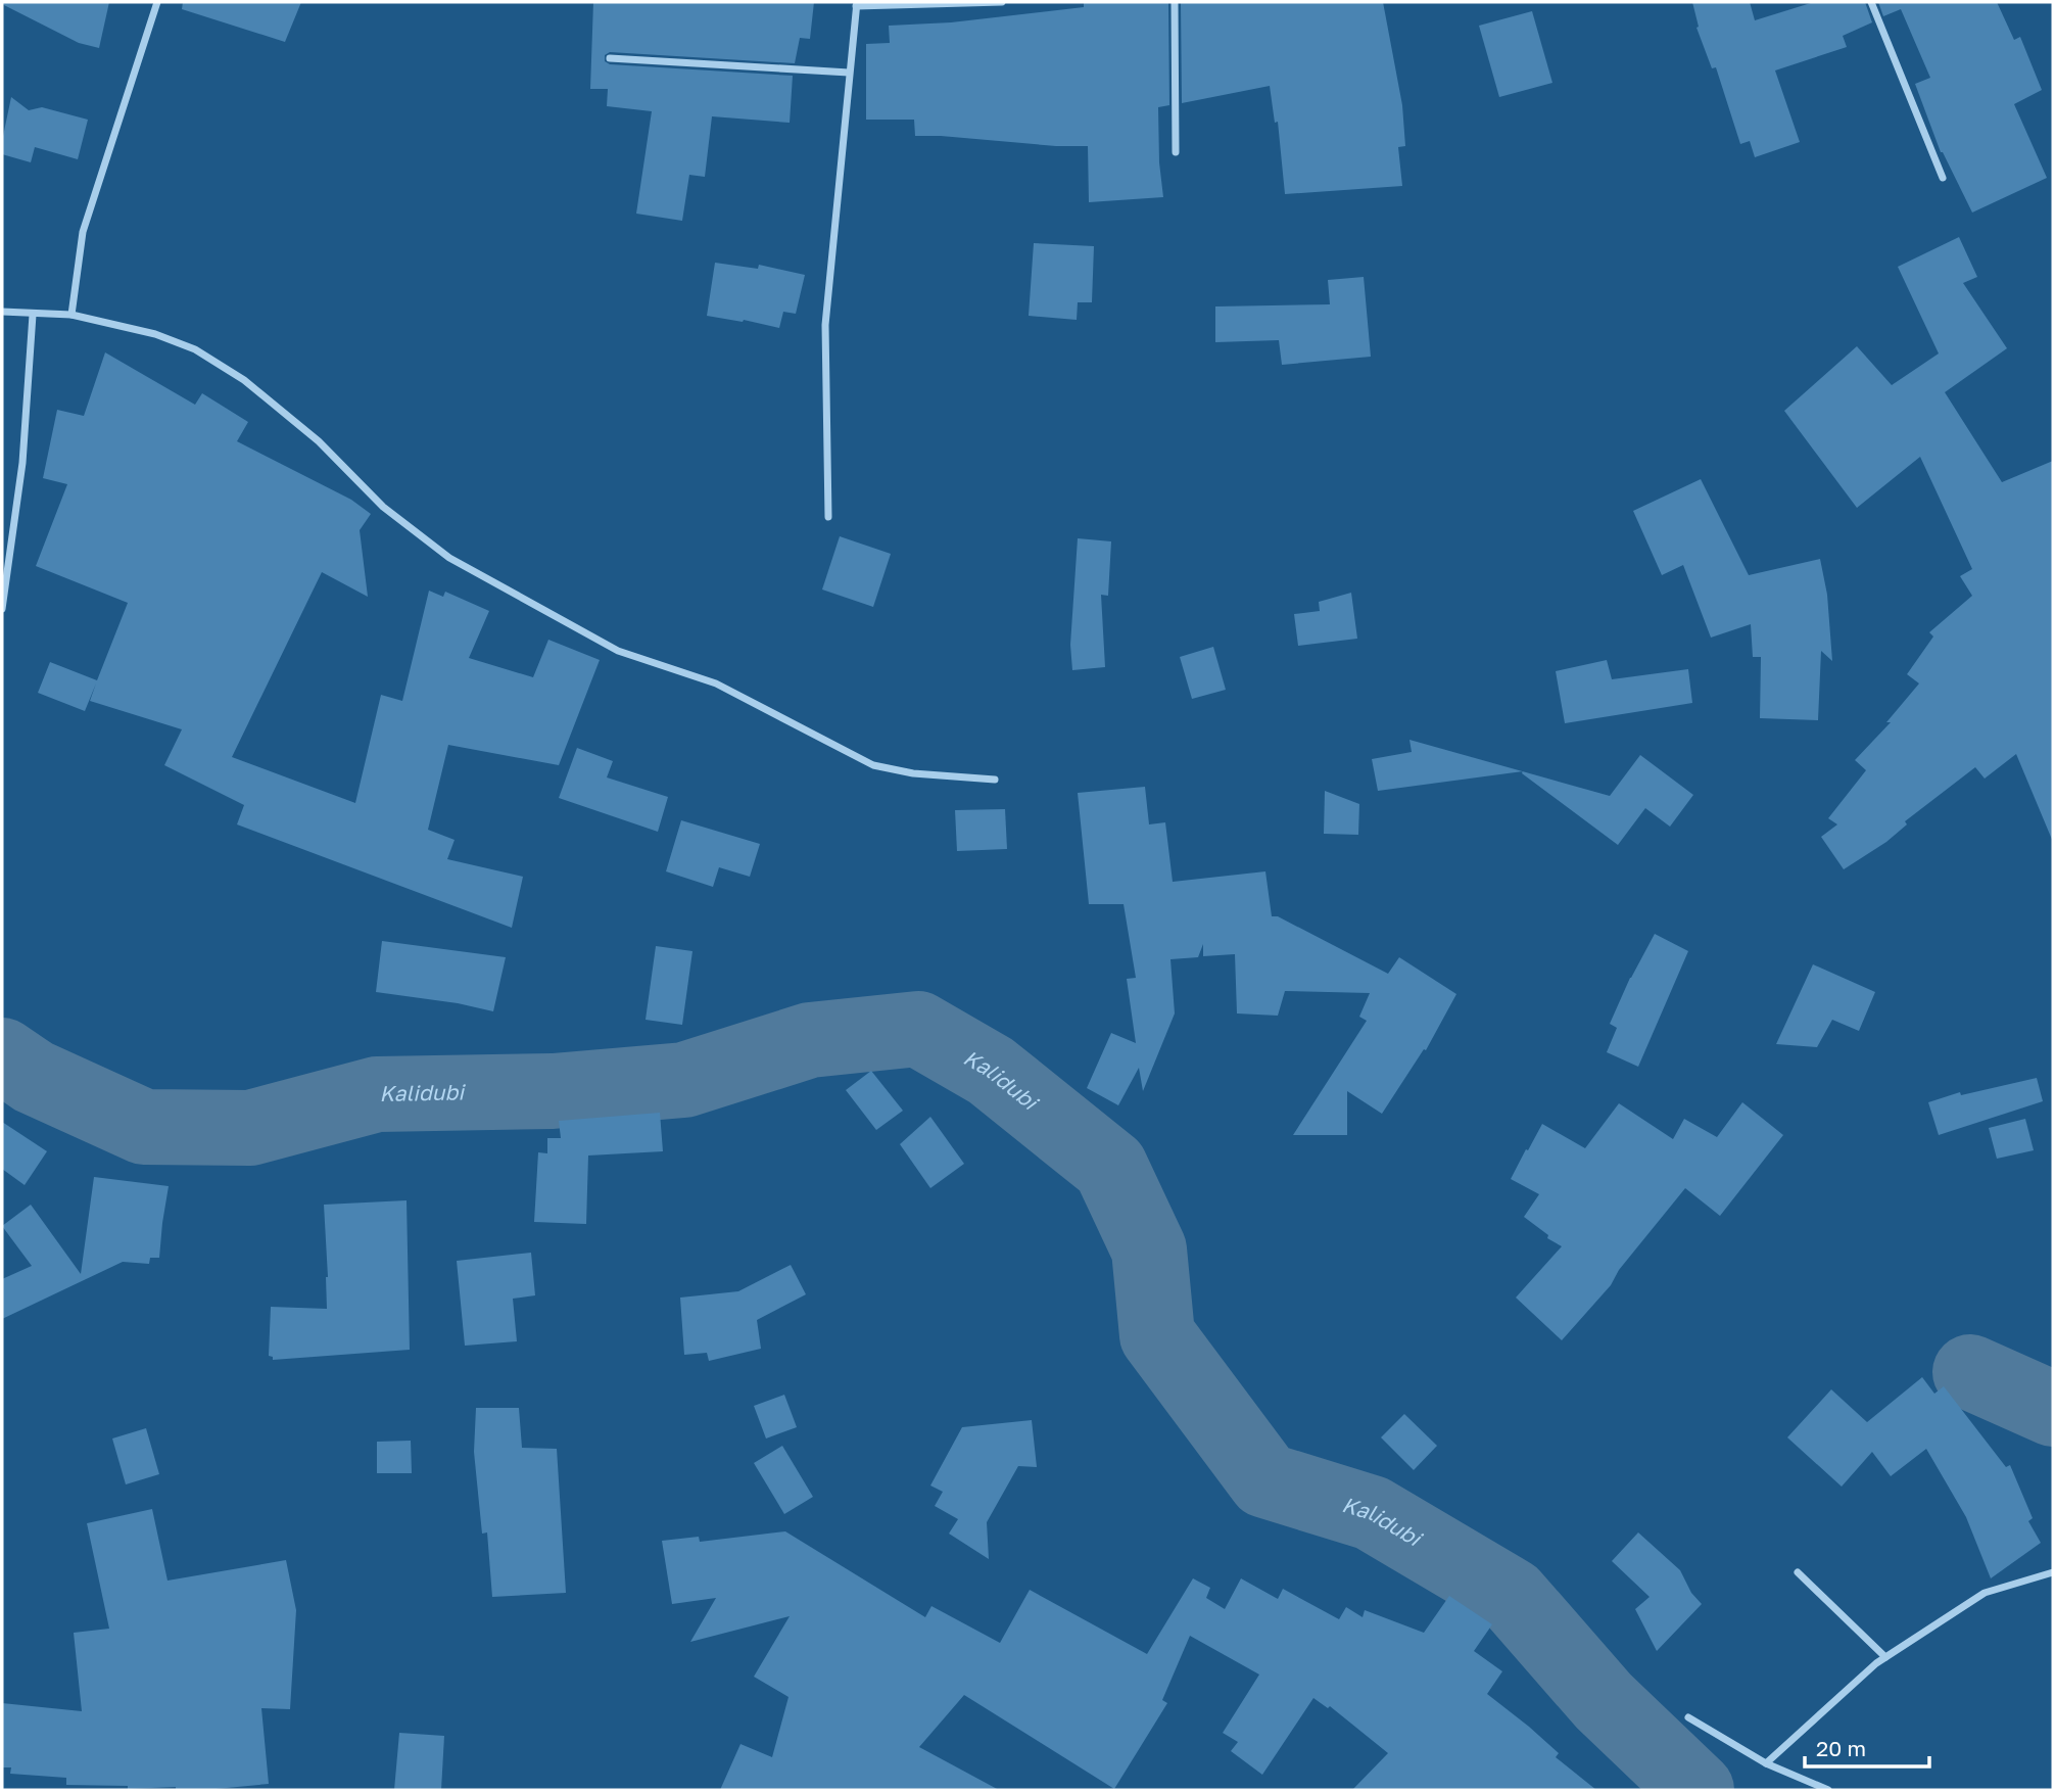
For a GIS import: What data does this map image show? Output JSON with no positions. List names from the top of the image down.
{
  "water": ["Kalidubi"],
  "scale_bar": "20 m"
}
